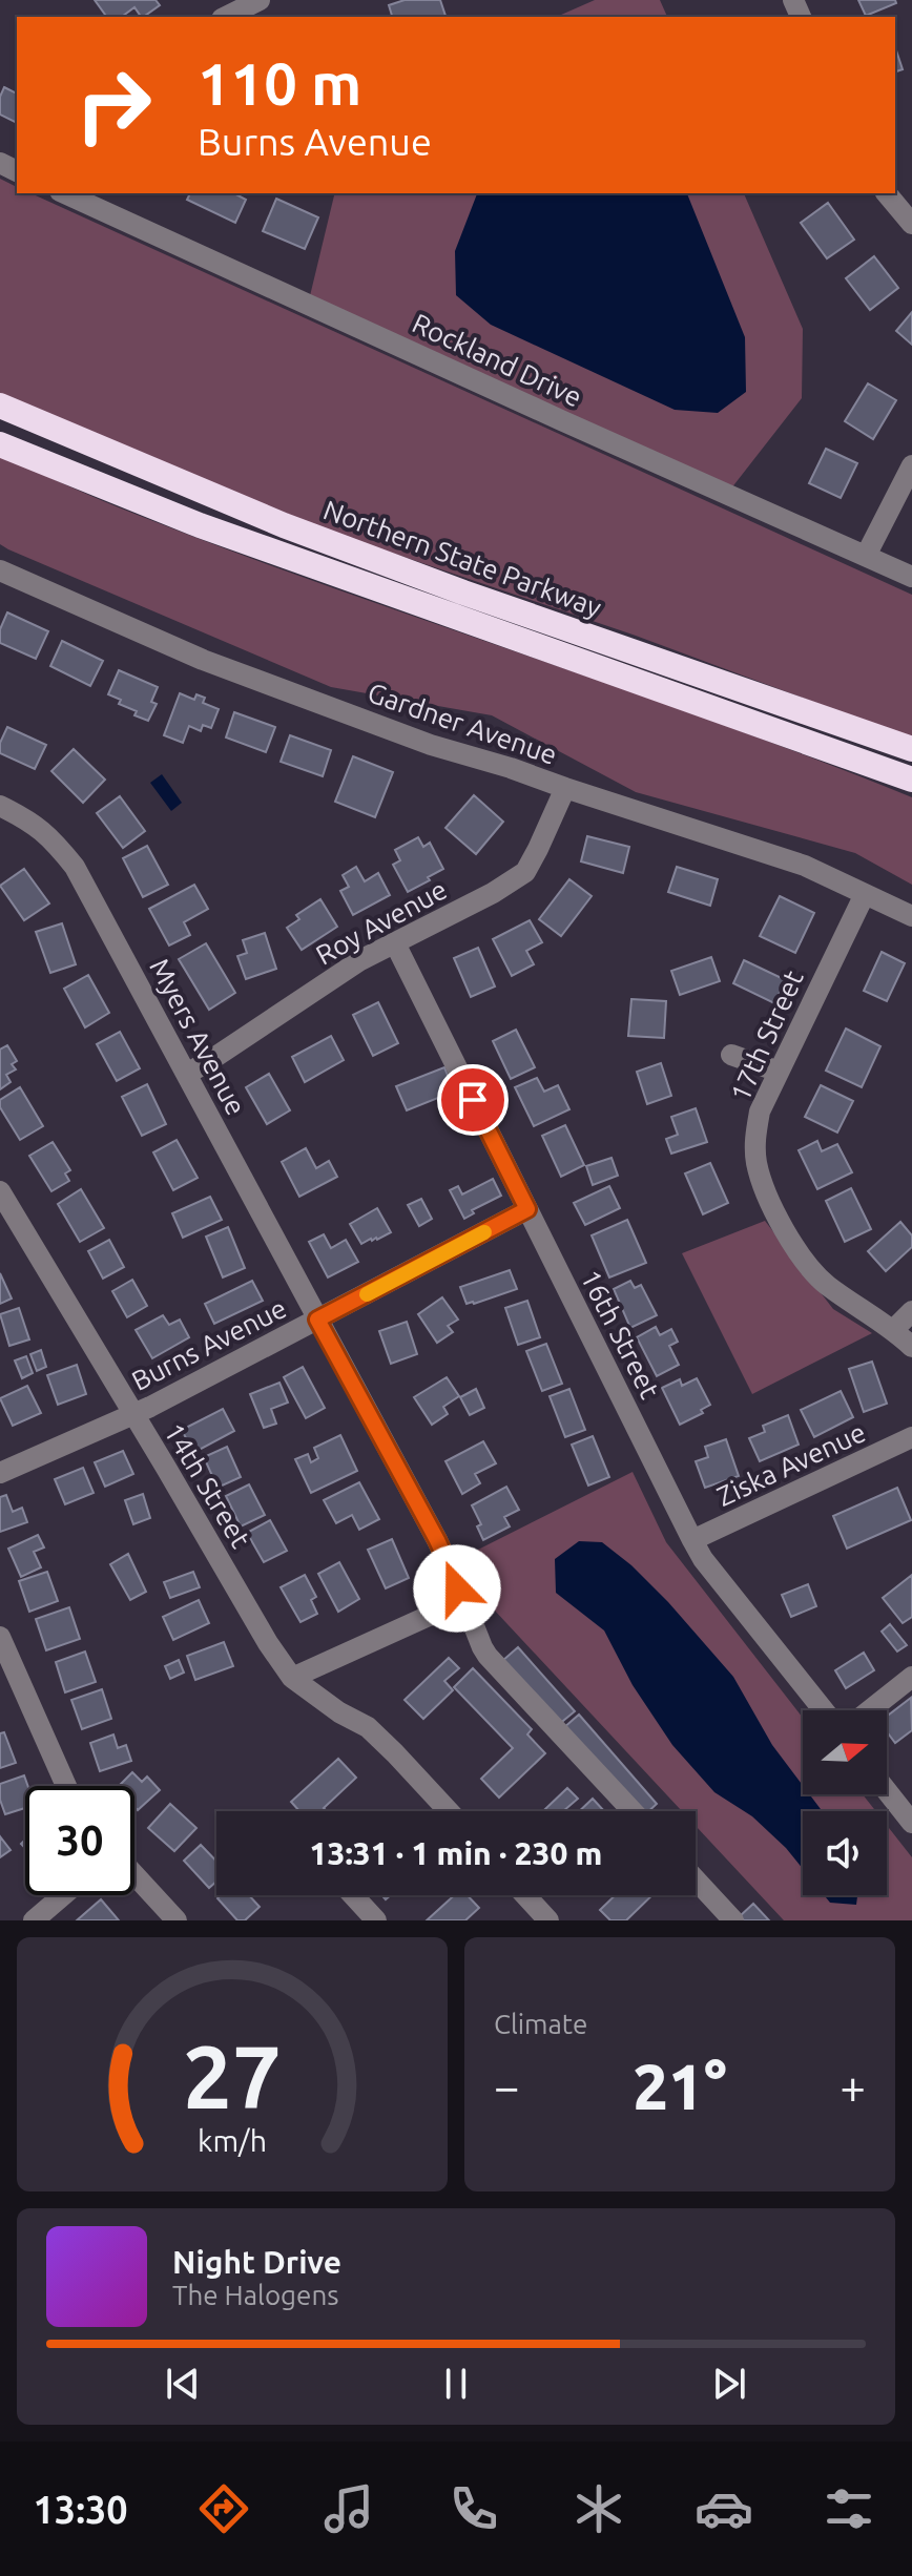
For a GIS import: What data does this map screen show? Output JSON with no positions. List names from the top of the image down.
{
  "streets": {
    "highway": ["Northern State Parkway"],
    "street": [
      "Rockland Drive",
      "Gardner Avenue",
      "Roy Avenue",
      "17th Street",
      "Myers Avenue",
      "16th Street",
      "Burns Avenue",
      "Ziska Avenue",
      "14th Street"
    ]
  },
  "crossings": [
    ["Gardner Avenue", "Roy Avenue"],
    ["Gardner Avenue", "17th Street"],
    ["Roy Avenue", "Myers Avenue"],
    ["Roy Avenue", "16th Street"],
    ["Myers Avenue", "Burns Avenue"],
    ["16th Street", "Burns Avenue"],
    ["16th Street", "Ziska Avenue"],
    ["Burns Avenue", "14th Street"]
  ],
  "north": "right",
  "page": {
    "turn": ["110 m", "Burns Avenue"],
    "limit": "30",
    "trip": "13:31 · 1 min · 230 m",
    "tile": "Climate",
    "heat": ["−", "21°", "+"],
    "song": ["Night Drive", "The Halogens"],
    "tabs": "13:30",
    "gauge": ["27", "km/h"]
  }
}
